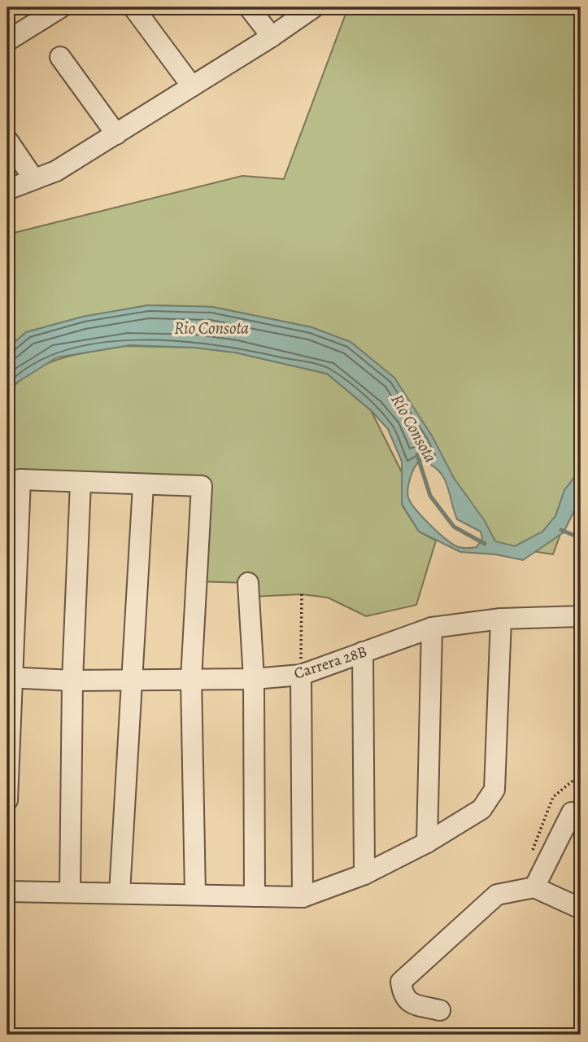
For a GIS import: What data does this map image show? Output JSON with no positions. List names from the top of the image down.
{
  "streets": {
    "street": ["Carrera 28B"]
  },
  "water": ["Rio Consota", "Río Consota"]
}
